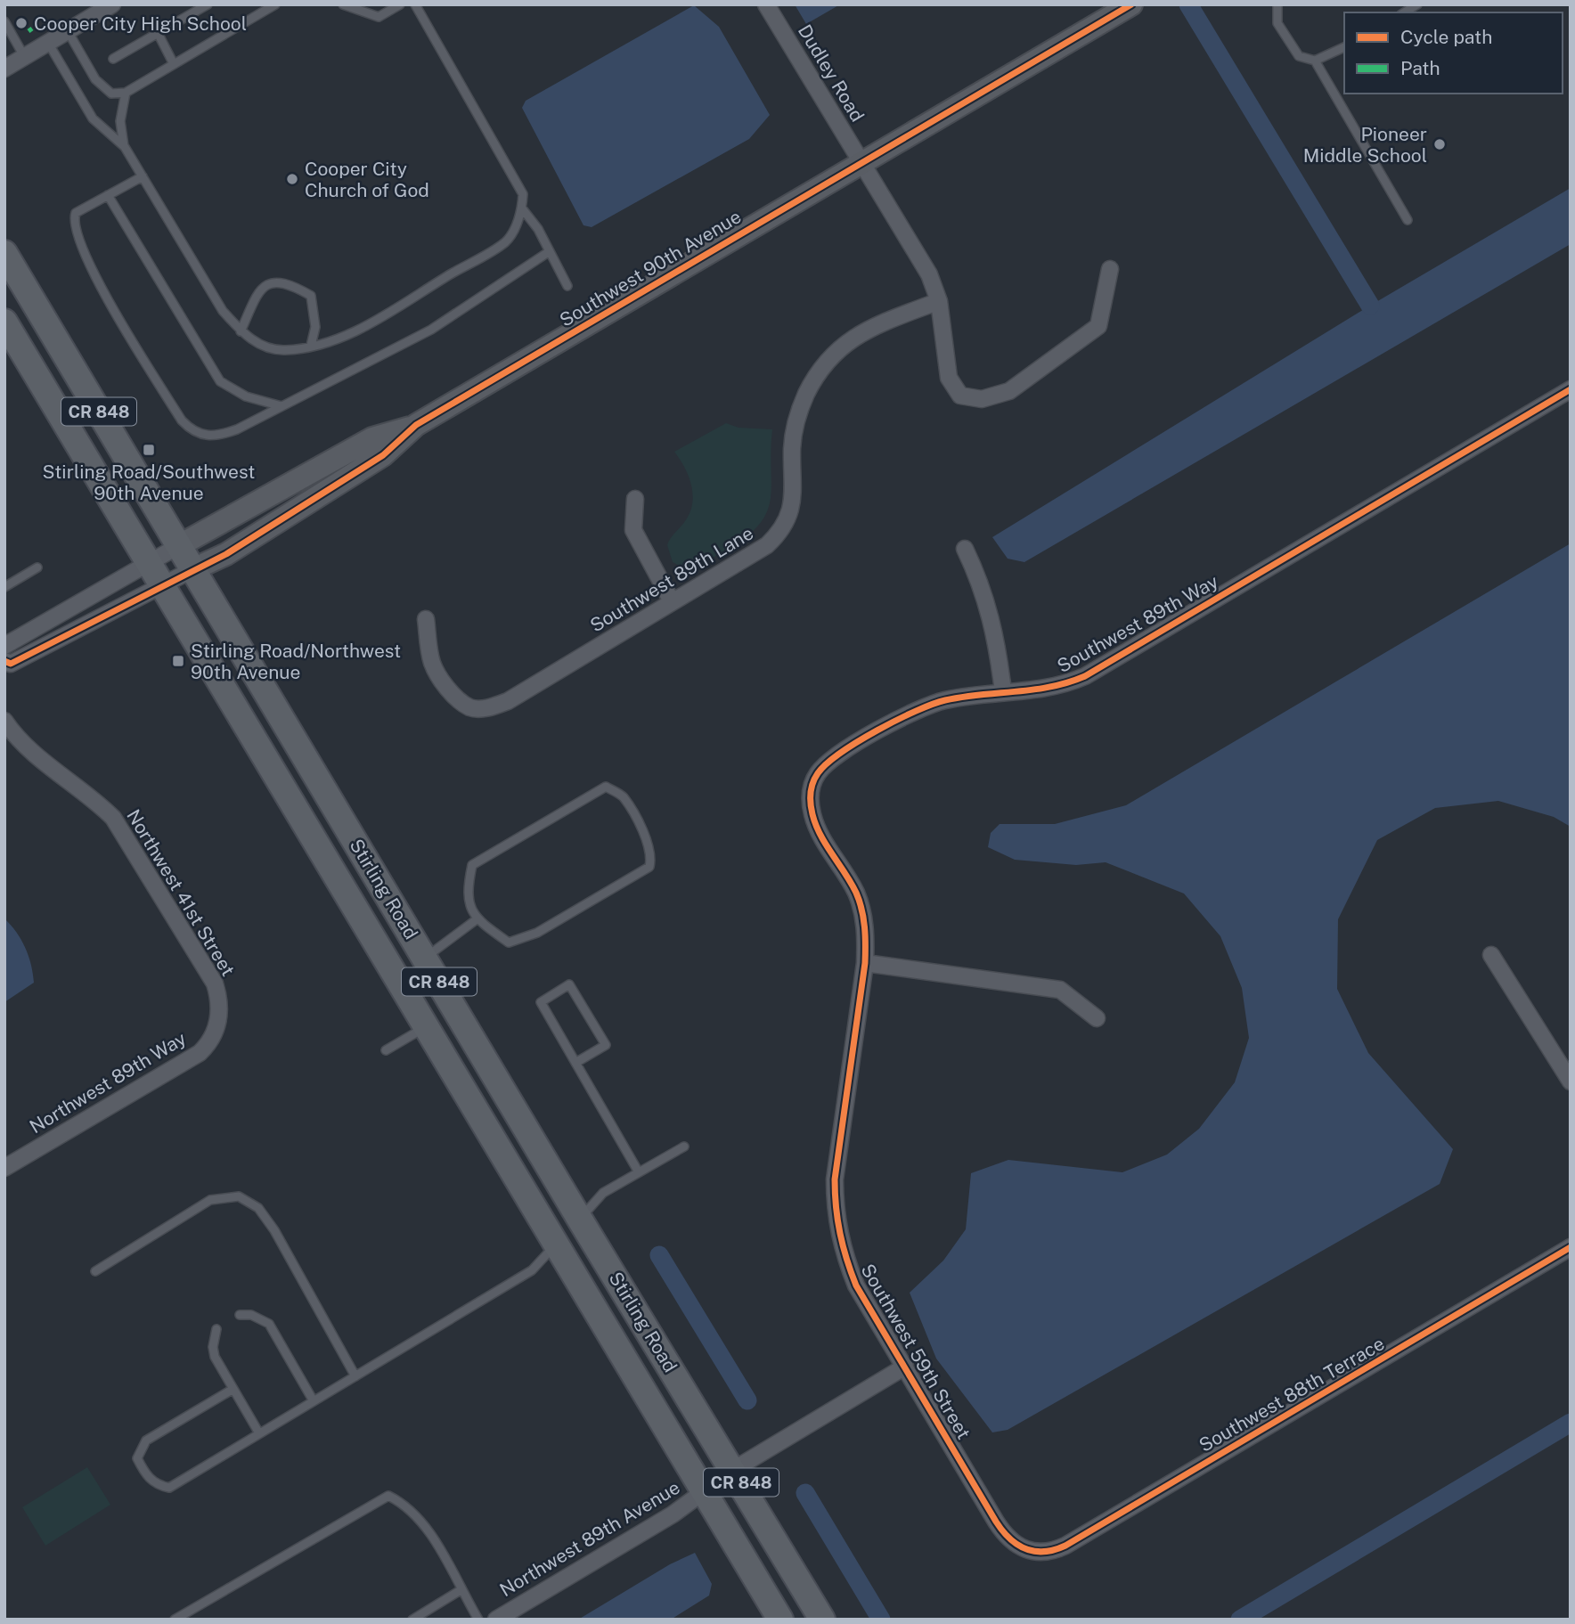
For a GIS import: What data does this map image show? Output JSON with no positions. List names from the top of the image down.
{
  "streets": {
    "main road": ["CR 848", "Stirling Road"],
    "street": [
      "Dudley Road",
      "Southwest 90th Avenue",
      "Southwest 89th Lane",
      "Southwest 89th Way",
      "Northwest 41st Street",
      "Northwest 89th Way",
      "Southwest 59th Street",
      "Southwest 88th Terrace",
      "Northwest 89th Avenue"
    ]
  },
  "crossings": [
    ["Dudley Road", "Southwest 90th Avenue"],
    ["Dudley Road", "Southwest 89th Lane"],
    ["Southwest 90th Avenue", "Stirling Road"],
    ["Southwest 89th Way", "Southwest 59th Street"],
    ["Stirling Road", "Northwest 89th Avenue"],
    ["Northwest 41st Street", "Northwest 89th Way"],
    ["Southwest 59th Street", "Southwest 88th Terrace"],
    ["Southwest 59th Street", "Northwest 89th Avenue"]
  ],
  "places": {
    "other": ["Cooper City High School", "Pioneer Middle School", "Cooper City Church of God"],
    "transit": ["Stirling Road/Southwest 90th Avenue", "Stirling Road/Northwest 90th Avenue"]
  },
  "legend": ["Cycle path", "Path"]
}
